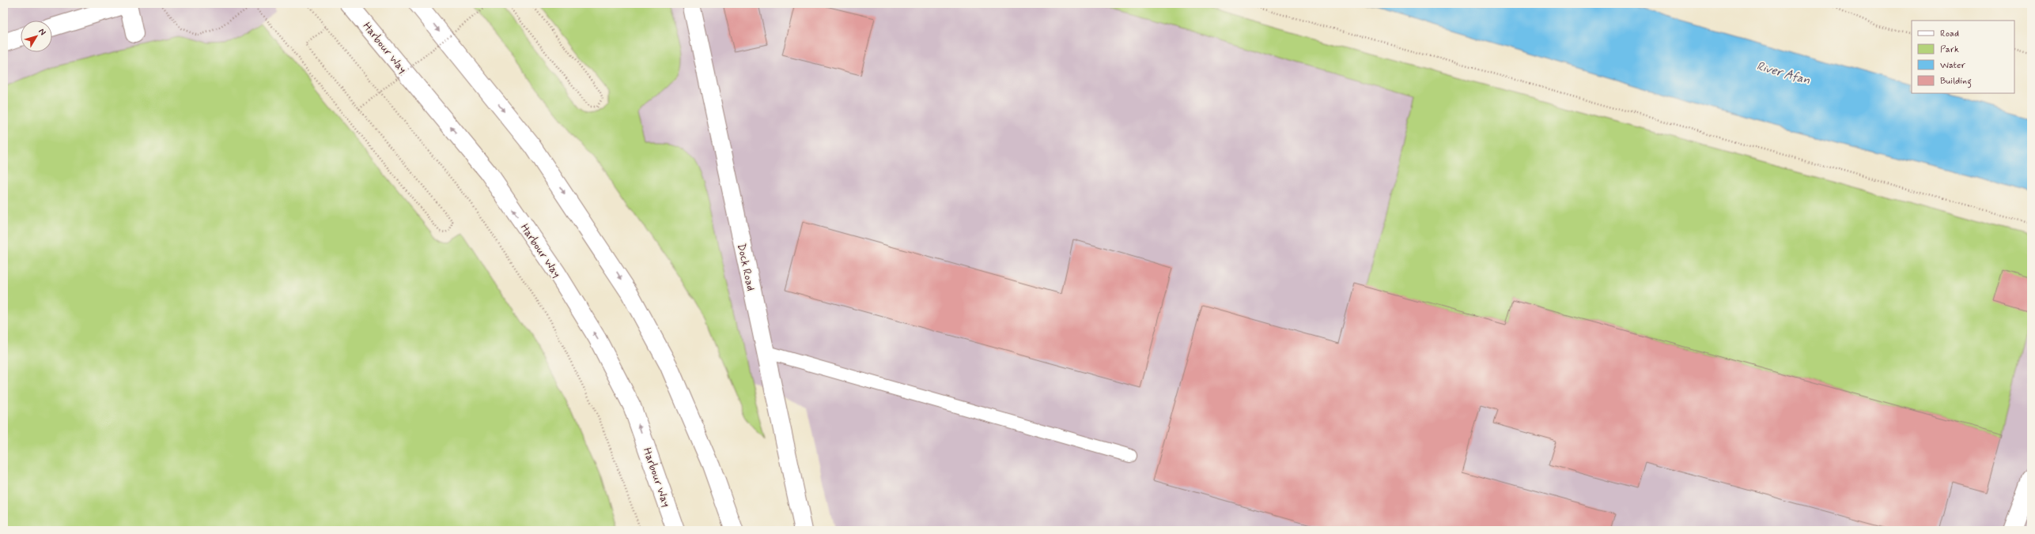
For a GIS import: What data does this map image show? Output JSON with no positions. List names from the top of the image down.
{
  "streets": {
    "main road": ["Harbour Way", "Dock Road"]
  },
  "water": ["River Afan"],
  "legend": [
    "Road",
    "Park",
    "Water",
    "Building"
  ],
  "north": "top right"
}
